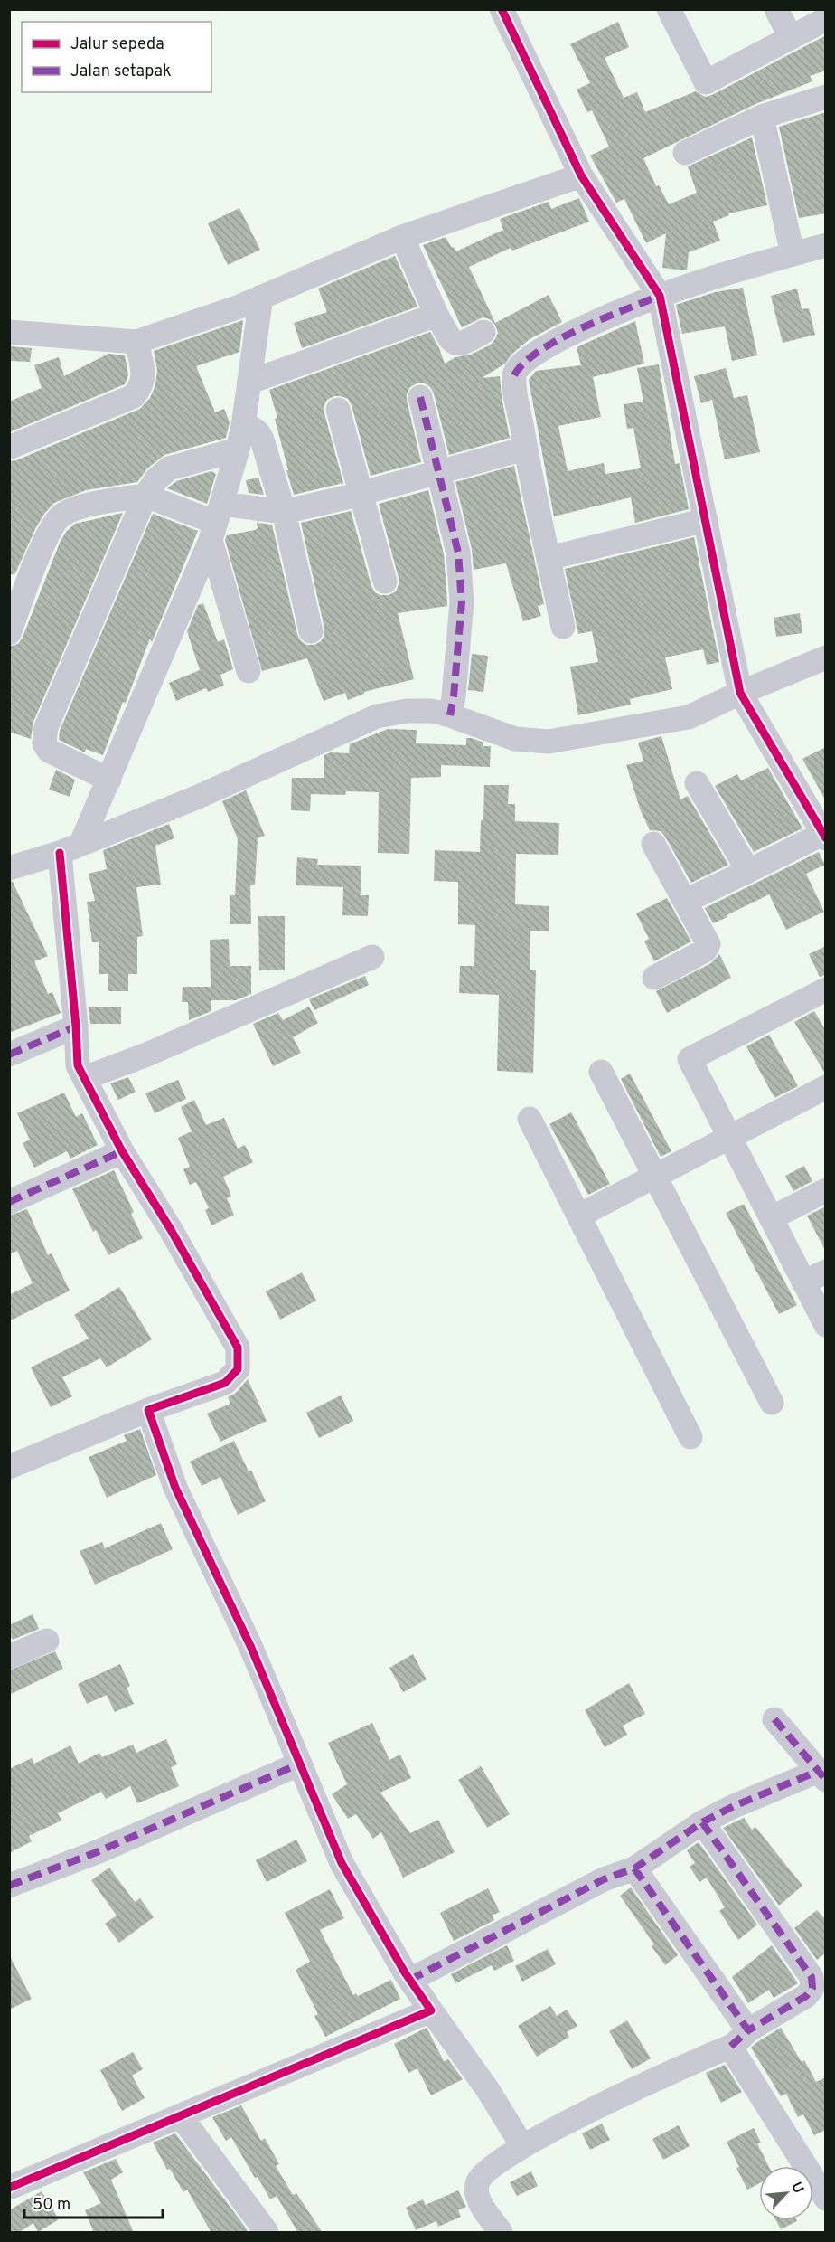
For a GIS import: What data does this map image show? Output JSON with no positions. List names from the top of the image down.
{
  "legend": ["Jalur sepeda", "Jalan setapak"],
  "scale_bar": "50 m",
  "north": "top right"
}
